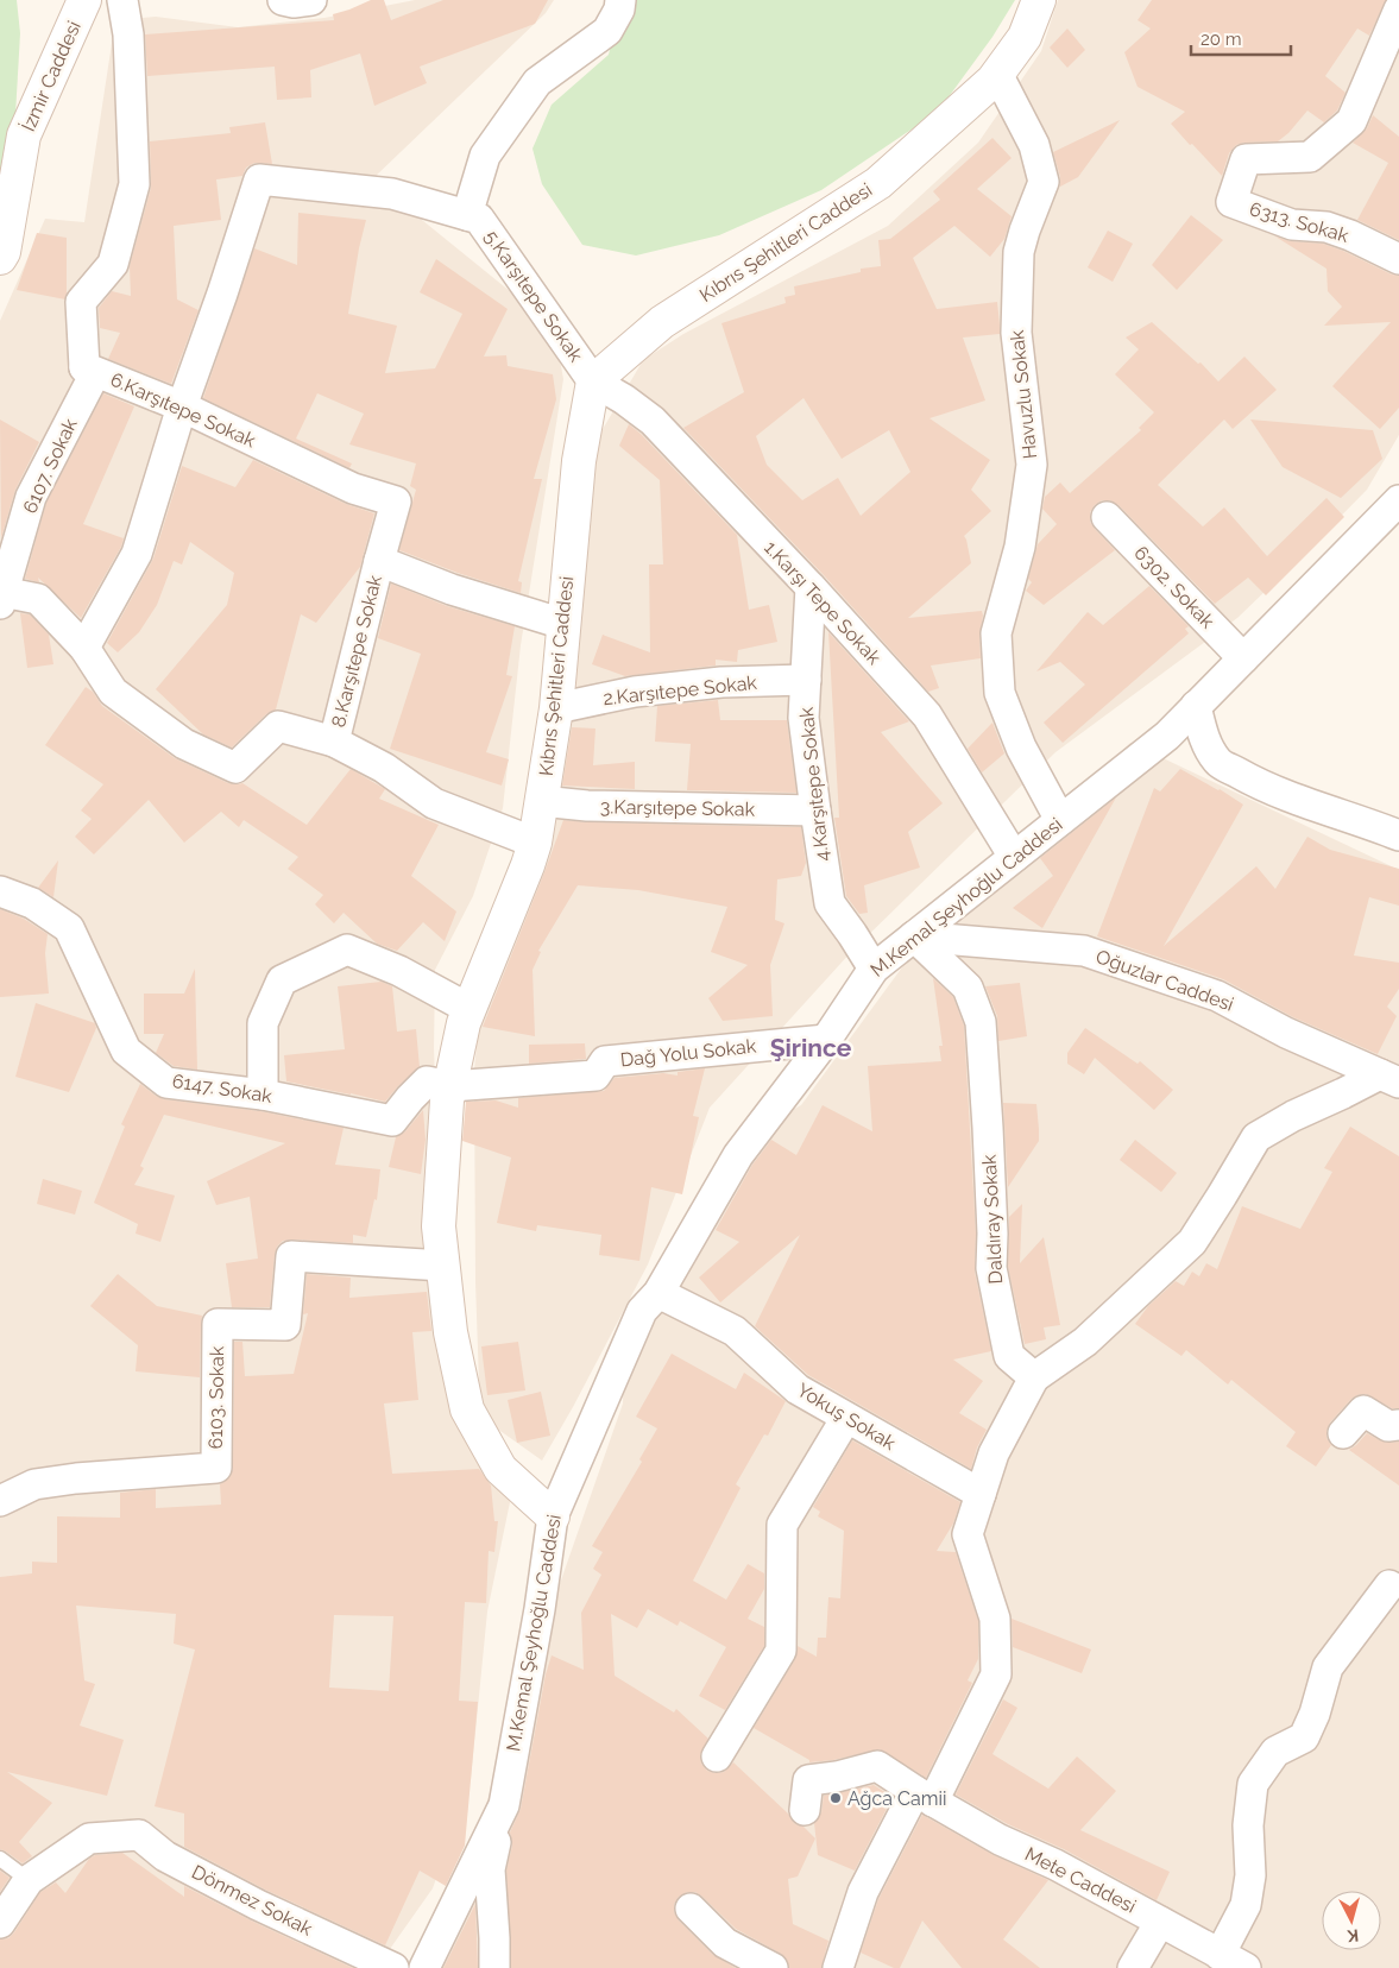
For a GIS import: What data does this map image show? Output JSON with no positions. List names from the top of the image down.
{
  "streets": {
    "street": [
      "İzmir Caddesi",
      "6313. Sokak",
      "Kıbrıs Şehitleri Caddesi",
      "5.Karşıtepe Sokak",
      "Havuzlu Sokak",
      "6.Karşıtepe Sokak",
      "6107. Sokak",
      "6302. Sokak",
      "1.Karşı Tepe Sokak",
      "8.Karşıtepe Sokak",
      "2.Karşıtepe Sokak",
      "4.Karşıtepe Sokak",
      "3.Karşıtepe Sokak",
      "M.Kemal Şeyhoğlu Caddesi",
      "Oğuzlar Caddesi",
      "Dağ Yolu Sokak",
      "6147. Sokak",
      "Daldıray Sokak",
      "6103. Sokak",
      "Yokuş Sokak",
      "Mete Caddesi",
      "Dönmez Sokak"
    ]
  },
  "crossings": [
    ["Kıbrıs Şehitleri Caddesi", "5.Karşıtepe Sokak"],
    ["Kıbrıs Şehitleri Caddesi", "Havuzlu Sokak"],
    ["Kıbrıs Şehitleri Caddesi", "1.Karşı Tepe Sokak"],
    ["Kıbrıs Şehitleri Caddesi", "2.Karşıtepe Sokak"],
    ["Kıbrıs Şehitleri Caddesi", "3.Karşıtepe Sokak"],
    ["Kıbrıs Şehitleri Caddesi", "M.Kemal Şeyhoğlu Caddesi"],
    ["Kıbrıs Şehitleri Caddesi", "Dağ Yolu Sokak"],
    ["Kıbrıs Şehitleri Caddesi", "6147. Sokak"],
    ["Kıbrıs Şehitleri Caddesi", "6103. Sokak"],
    ["5.Karşıtepe Sokak", "6.Karşıtepe Sokak"],
    ["5.Karşıtepe Sokak", "1.Karşı Tepe Sokak"],
    ["Havuzlu Sokak", "M.Kemal Şeyhoğlu Caddesi"],
    ["6.Karşıtepe Sokak", "6107. Sokak"],
    ["6.Karşıtepe Sokak", "8.Karşıtepe Sokak"],
    ["6302. Sokak", "M.Kemal Şeyhoğlu Caddesi"],
    ["1.Karşı Tepe Sokak", "4.Karşıtepe Sokak"],
    ["1.Karşı Tepe Sokak", "M.Kemal Şeyhoğlu Caddesi"],
    ["2.Karşıtepe Sokak", "4.Karşıtepe Sokak"],
    ["4.Karşıtepe Sokak", "3.Karşıtepe Sokak"],
    ["4.Karşıtepe Sokak", "M.Kemal Şeyhoğlu Caddesi"],
    ["M.Kemal Şeyhoğlu Caddesi", "Oğuzlar Caddesi"],
    ["M.Kemal Şeyhoğlu Caddesi", "Dağ Yolu Sokak"],
    ["M.Kemal Şeyhoğlu Caddesi", "Daldıray Sokak"],
    ["M.Kemal Şeyhoğlu Caddesi", "Yokuş Sokak"],
    ["Oğuzlar Caddesi", "Daldıray Sokak"],
    ["Dağ Yolu Sokak", "6147. Sokak"]
  ],
  "districts": ["Şirince"],
  "places": ["Ağca Camii"],
  "scale_bar": "20 m",
  "north": "bottom"
}
